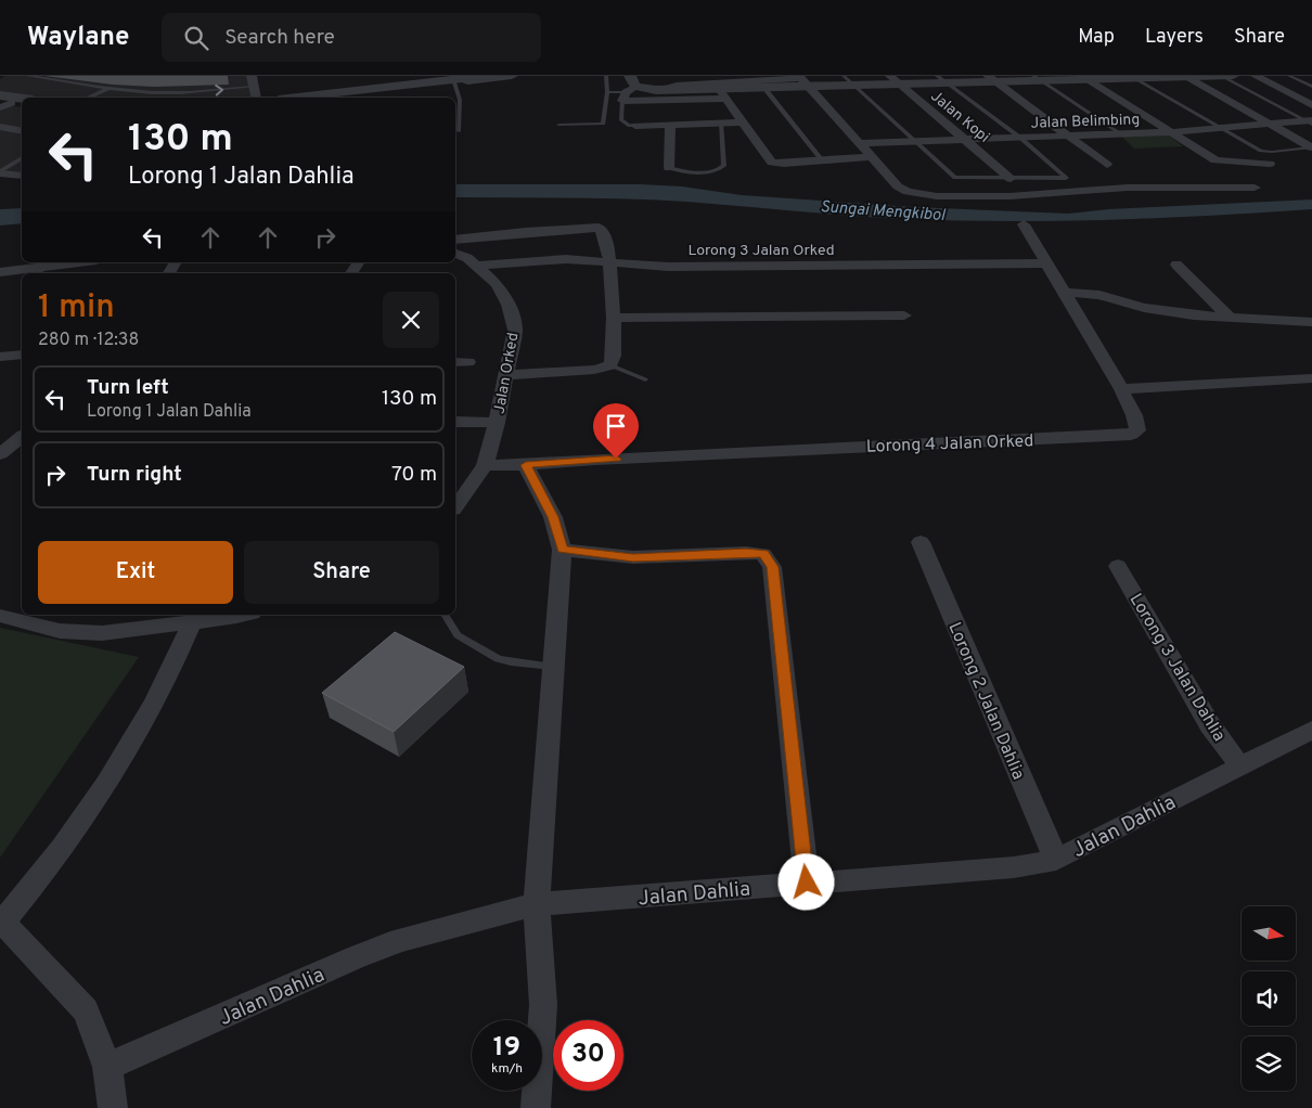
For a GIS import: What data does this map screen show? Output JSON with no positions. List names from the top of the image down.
{
  "streets": {
    "street": [
      "Jalan Kopi",
      "Jalan Belimbing",
      "Lorong 3 Jalan Orked",
      "Jalan Orked",
      "Lorong 4 Jalan Orked",
      "Lorong 3 Jalan Dahlia",
      "Lorong 2 Jalan Dahlia",
      "Jalan Dahlia"
    ]
  },
  "crossings": [
    ["Jalan Kopi", "Jalan Belimbing"],
    ["Lorong 3 Jalan Orked", "Jalan Orked"],
    ["Lorong 3 Jalan Orked", "Lorong 4 Jalan Orked"],
    ["Lorong 3 Jalan Dahlia", "Jalan Dahlia"],
    ["Lorong 2 Jalan Dahlia", "Jalan Dahlia"]
  ],
  "water": ["Sungai Mengkibol"],
  "north": "right",
  "page": {
    "header": "Waylane",
    "search": "Search here",
    "nav": ["Map", "Layers", "Share"],
    "turn": ["130 m", "Lorong 1 Jalan Dahlia"],
    "heading": ["1 min", "280 m · 12:38"],
    "list": [
      {
        "name": "Turn left",
        "note": "Lorong 1 Jalan Dahlia",
        "value": "130 m"
      },
      {
        "name": "Turn right",
        "value": "70 m"
      }
    ],
    "buttons": ["Exit", "Share"],
    "speed": "19 km/h",
    "limit": "30"
  }
}
